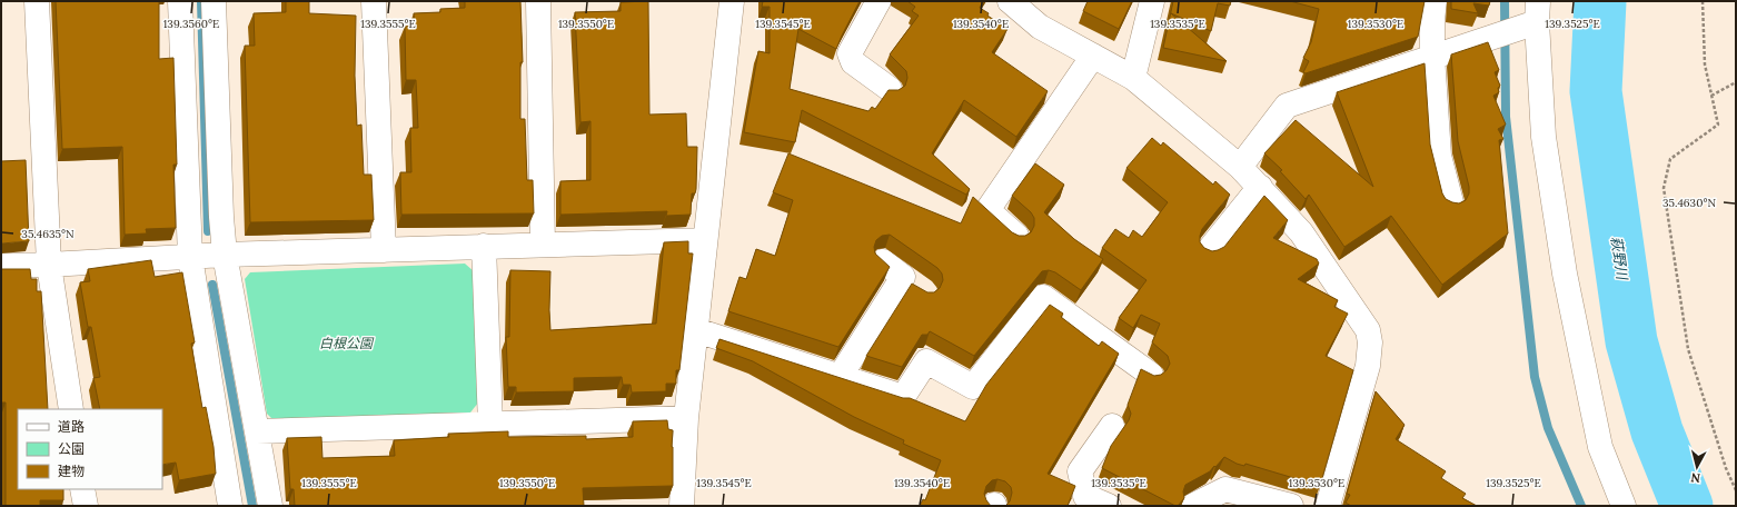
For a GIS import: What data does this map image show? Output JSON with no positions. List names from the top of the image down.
{
  "water": ["萩野川"],
  "parks": ["白根公園"],
  "legend": ["道路", "公園", "建物"],
  "north": "bottom",
  "coordinates": [
    "139.3560°E",
    "139.3555°E",
    "139.3550°E",
    "139.3545°E",
    "139.3540°E",
    "139.3535°E",
    "139.3530°E",
    "139.3525°E",
    "35.4630°N",
    "35.4635°N"
  ]
}
